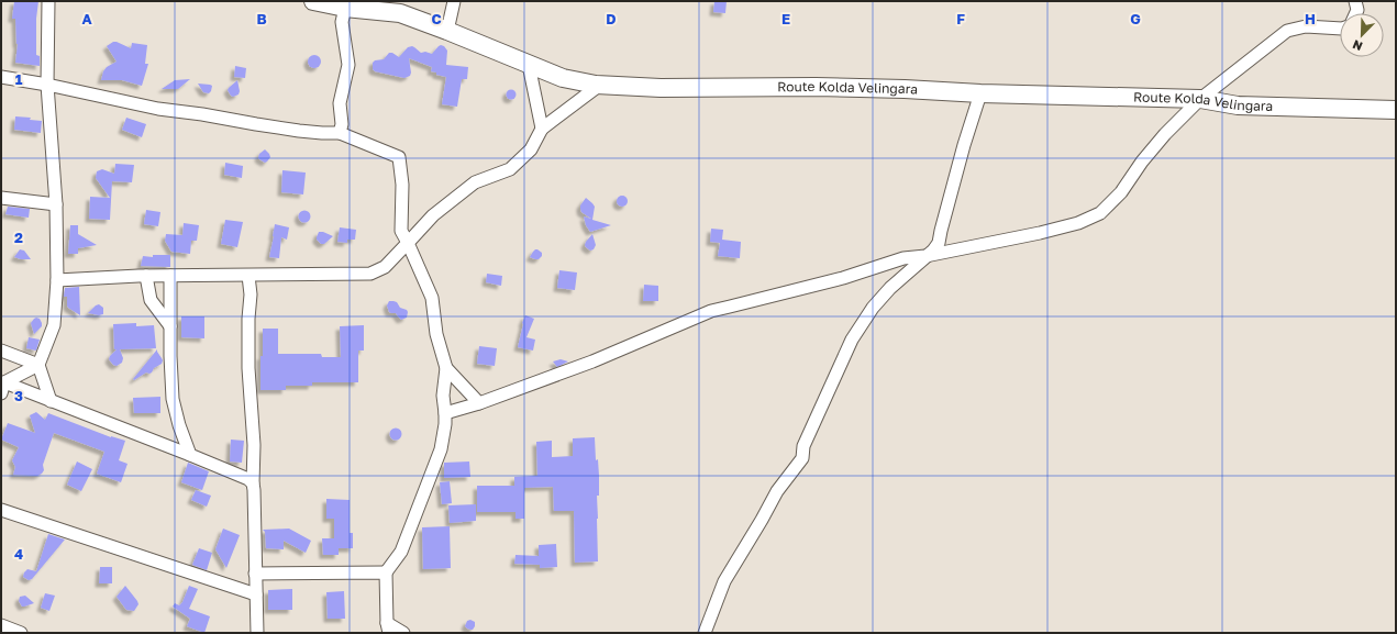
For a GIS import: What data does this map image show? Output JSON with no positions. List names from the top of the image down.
{
  "streets": {
    "main road": ["Route Kolda Velingara"]
  },
  "north": "bottom left",
  "grid": {
    "columns": [
      "A",
      "B",
      "C",
      "D",
      "E",
      "F",
      "G",
      "H"
    ],
    "rows": [
      "1",
      "2",
      "3",
      "4"
    ]
  }
}
